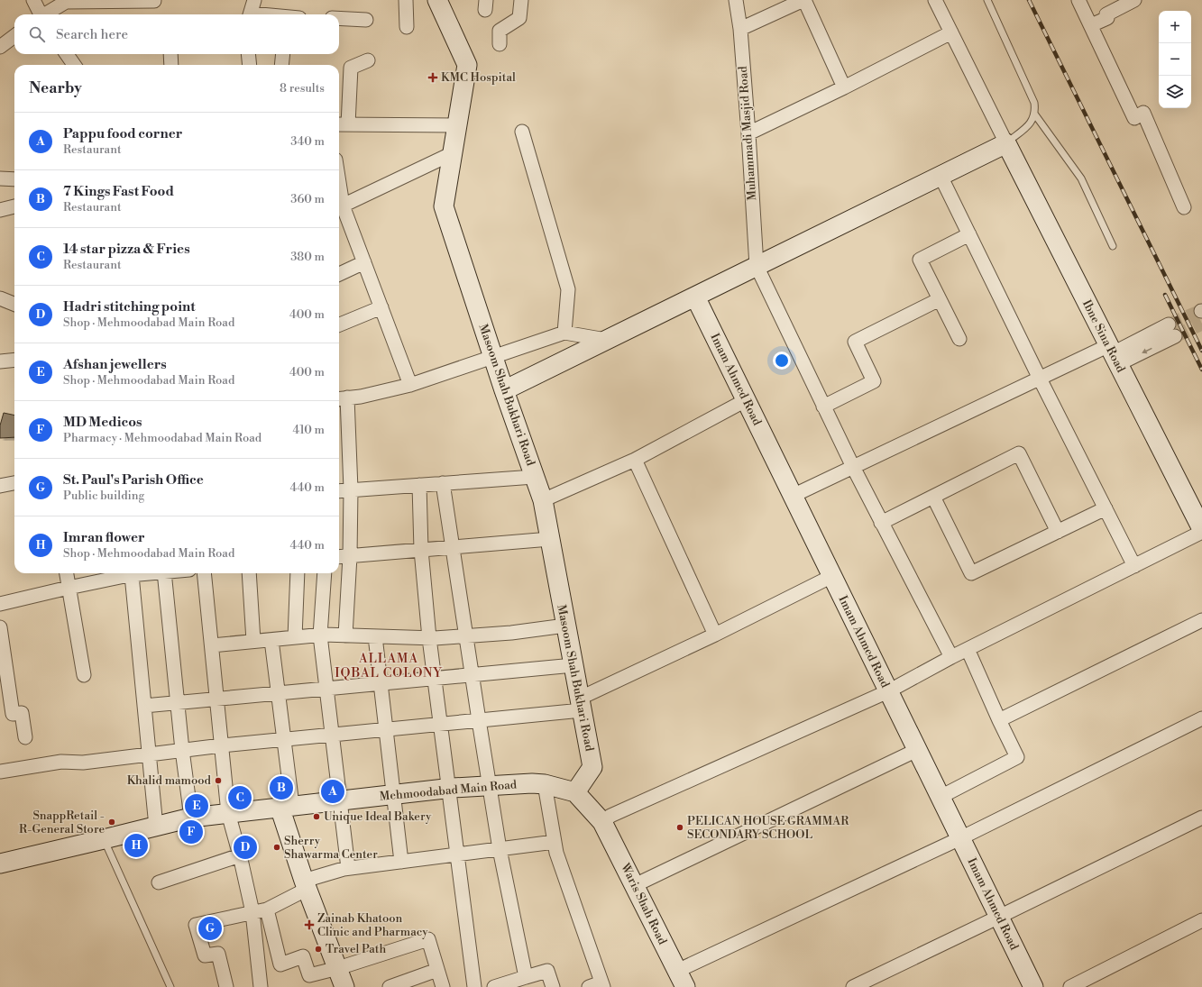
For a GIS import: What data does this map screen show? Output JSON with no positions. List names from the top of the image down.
{
  "streets": {
    "street": [
      "Muhammadi Masjid Road",
      "Ibne Sina Road",
      "Imam Ahmed Road",
      "Masoom Shah Bukhari Road",
      "Mehmoodabad Main Road",
      "Waris Shah Road"
    ]
  },
  "crossings": [
    ["Masoom Shah Bukhari Road", "Mehmoodabad Main Road"]
  ],
  "districts": ["ALLAMA IQBAL COLONY"],
  "places": {
    "health": ["KMC Hospital", "Zainab Khatoon Clinic and Pharmacy"],
    "other": [
      "Khalid mamood",
      "Unique Ideal Bakery",
      "SnappRetail - R-General Store",
      "PELICAN HOUSE GRAMMAR SECONDARY SCHOOL",
      "Sherry Shawarma Center",
      "Travel Path"
    ]
  },
  "page": {
    "map_buttons": ["+", "−"],
    "search": "Search here",
    "heading": ["Nearby", "8 results"],
    "list": [
      {
        "mark": "A",
        "name": "Pappu food corner",
        "note": "Restaurant",
        "value": "340 m"
      },
      {
        "mark": "B",
        "name": "7 Kings Fast Food",
        "note": "Restaurant",
        "value": "360 m"
      },
      {
        "mark": "C",
        "name": "14 star pizza & Fries",
        "note": "Restaurant",
        "value": "380 m"
      },
      {
        "mark": "D",
        "name": "Hadri stitching point",
        "note": "Shop · Mehmoodabad Main Road",
        "value": "400 m"
      },
      {
        "mark": "E",
        "name": "Afshan jewellers",
        "note": "Shop · Mehmoodabad Main Road",
        "value": "400 m"
      },
      {
        "mark": "F",
        "name": "MD Medicos",
        "note": "Pharmacy · Mehmoodabad Main Road",
        "value": "410 m"
      },
      {
        "mark": "G",
        "name": "St. Paul's Parish Office",
        "note": "Public building",
        "value": "440 m"
      },
      {
        "mark": "H",
        "name": "Imran flower",
        "note": "Shop · Mehmoodabad Main Road",
        "value": "440 m"
      }
    ],
    "pins": [
      "B",
      "A",
      "C",
      "E",
      "F",
      "H",
      "D",
      "G"
    ]
  }
}
